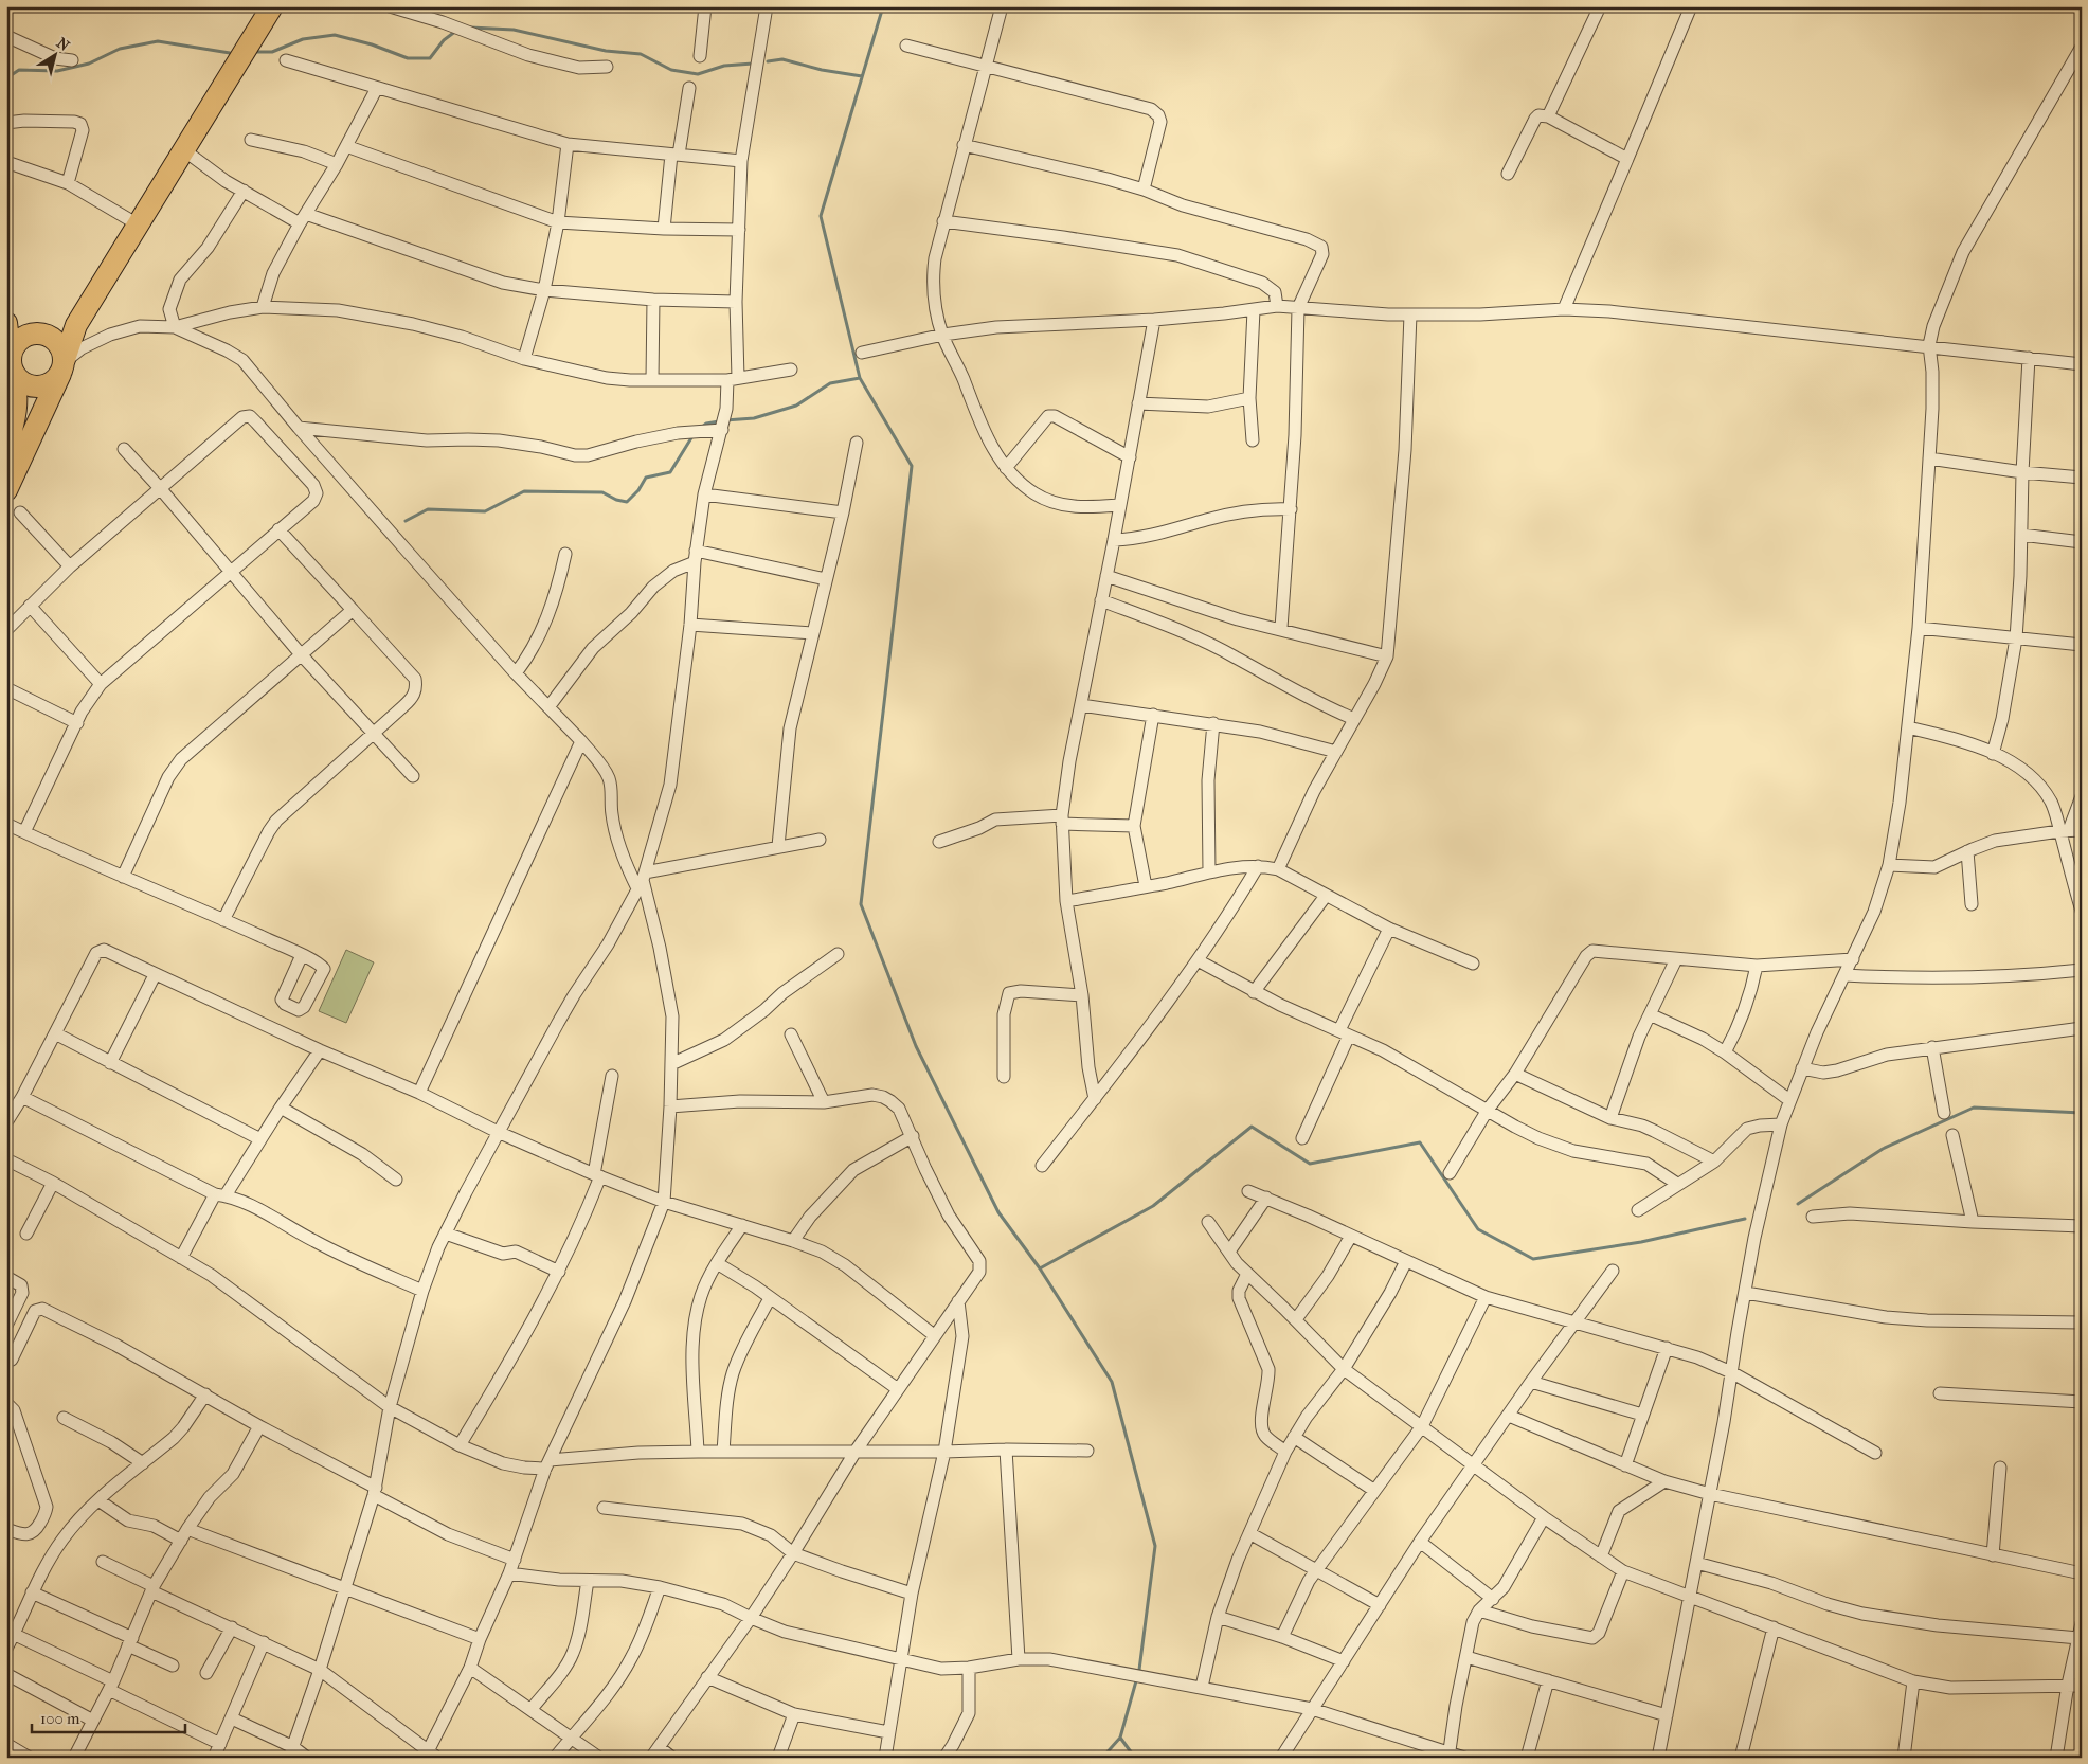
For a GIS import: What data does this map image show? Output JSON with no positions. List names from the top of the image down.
{
  "scale_bar": "100 m",
  "north": "top right"
}
